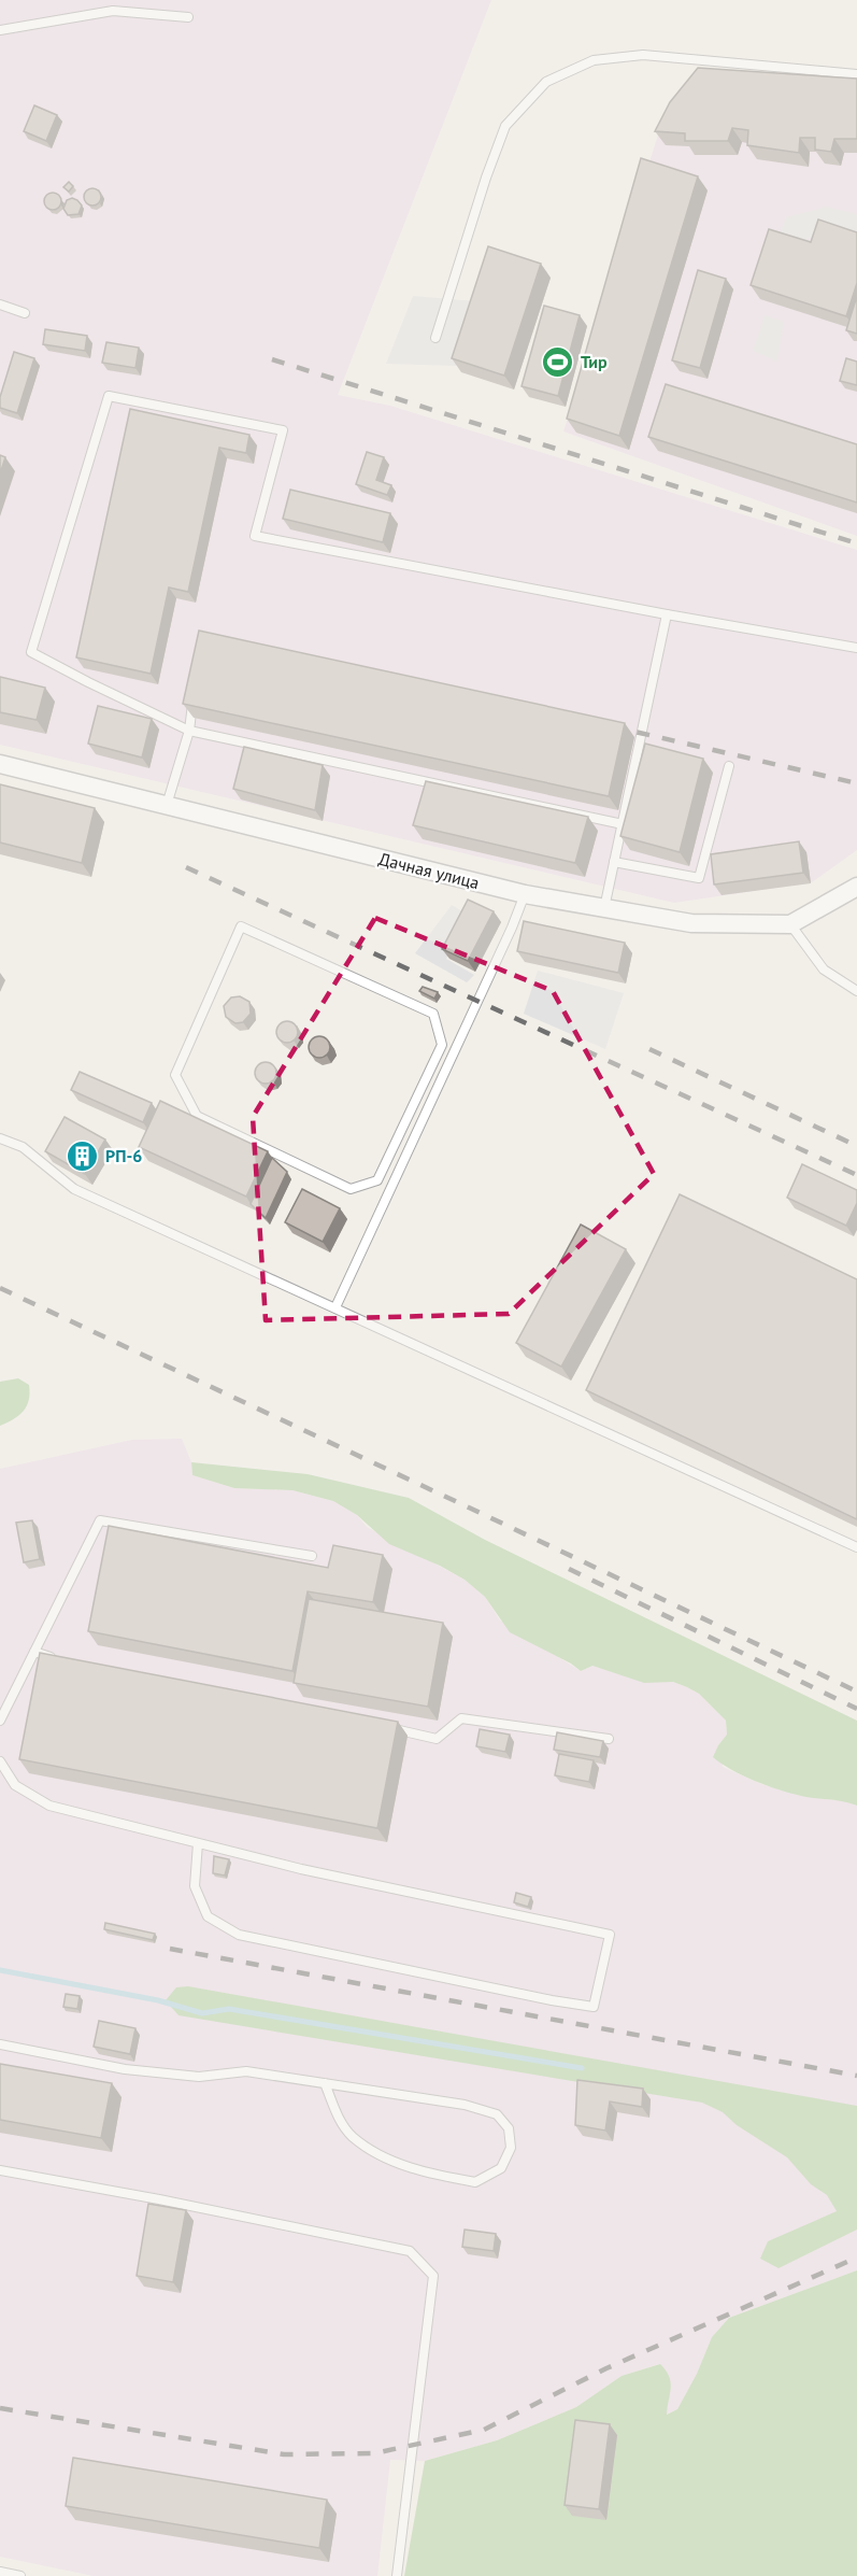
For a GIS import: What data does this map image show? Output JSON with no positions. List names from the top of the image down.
{
  "streets": {
    "street": ["Дачная улица"]
  },
  "places": {
    "sports": ["Тир"],
    "building": ["РП-6"]
  }
}
